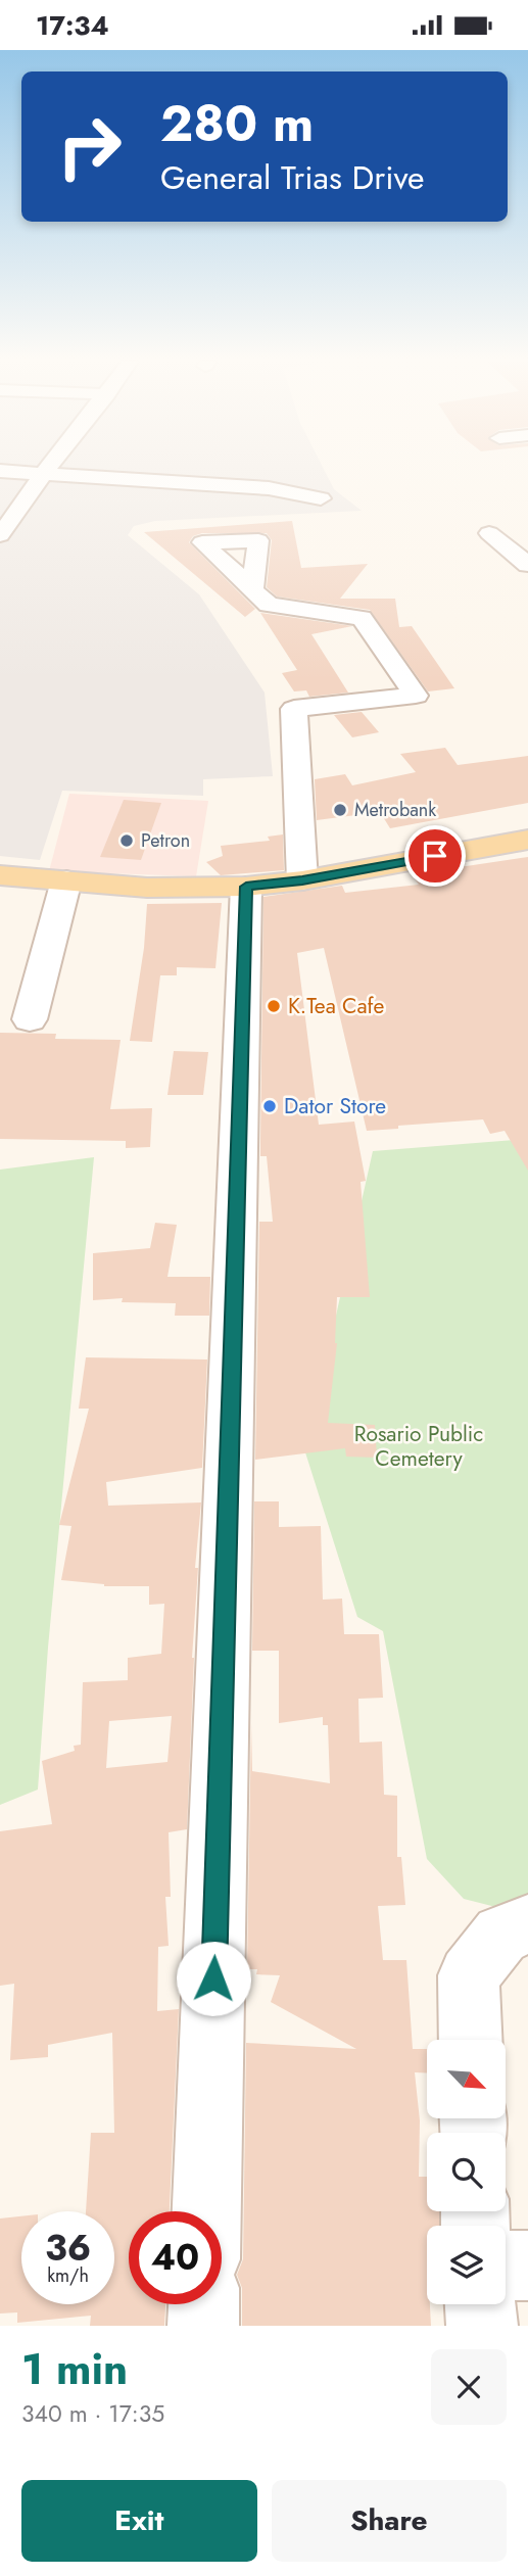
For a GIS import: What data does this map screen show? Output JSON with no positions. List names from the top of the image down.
{
  "parks": ["Rosario Public Cemetery"],
  "places": [
    "Metrobank",
    "Petron",
    "K.Tea Cafe",
    "Dator Store"
  ],
  "north": "bottom right",
  "page": {
    "status": "17:34",
    "turn": ["280 m", "General Trias Drive"],
    "speed": "36 km/h",
    "limit": "40",
    "heading": ["1 min", "340 m · 17:35"],
    "buttons": ["Exit", "Share"]
  }
}
